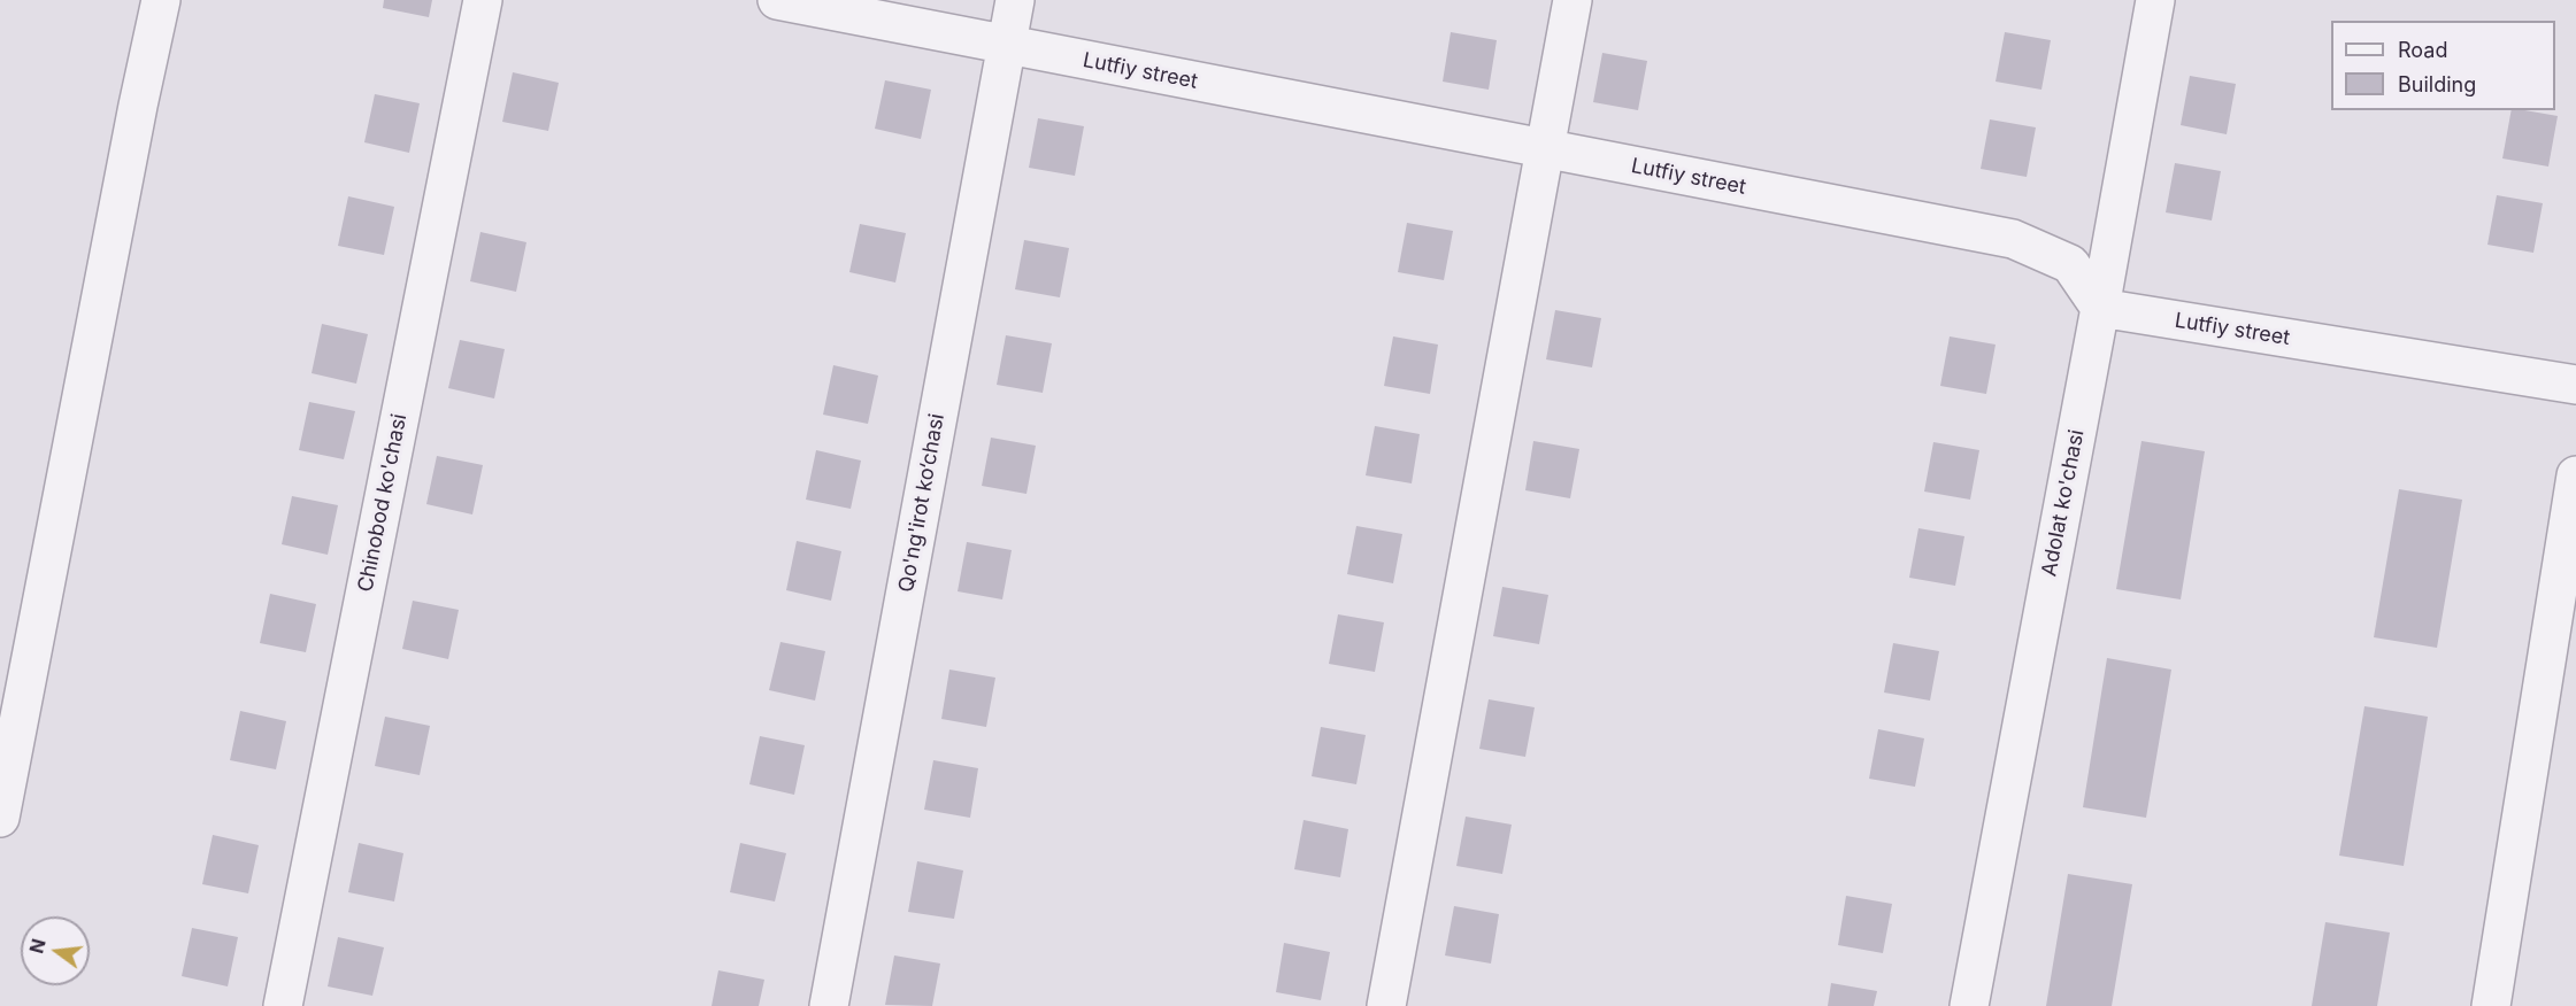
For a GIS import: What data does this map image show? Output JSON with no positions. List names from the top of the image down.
{
  "streets": {
    "street": [
      "Lutfiy street",
      "Chinobod ko'chasi",
      "Qo'ng'irot ko‘chasi",
      "Adolat ko'chasi"
    ]
  },
  "crossings": [
    ["Lutfiy street", "Qo'ng'irot ko‘chasi"],
    ["Lutfiy street", "Adolat ko'chasi"]
  ],
  "legend": ["Road", "Building"],
  "north": "left"
}
